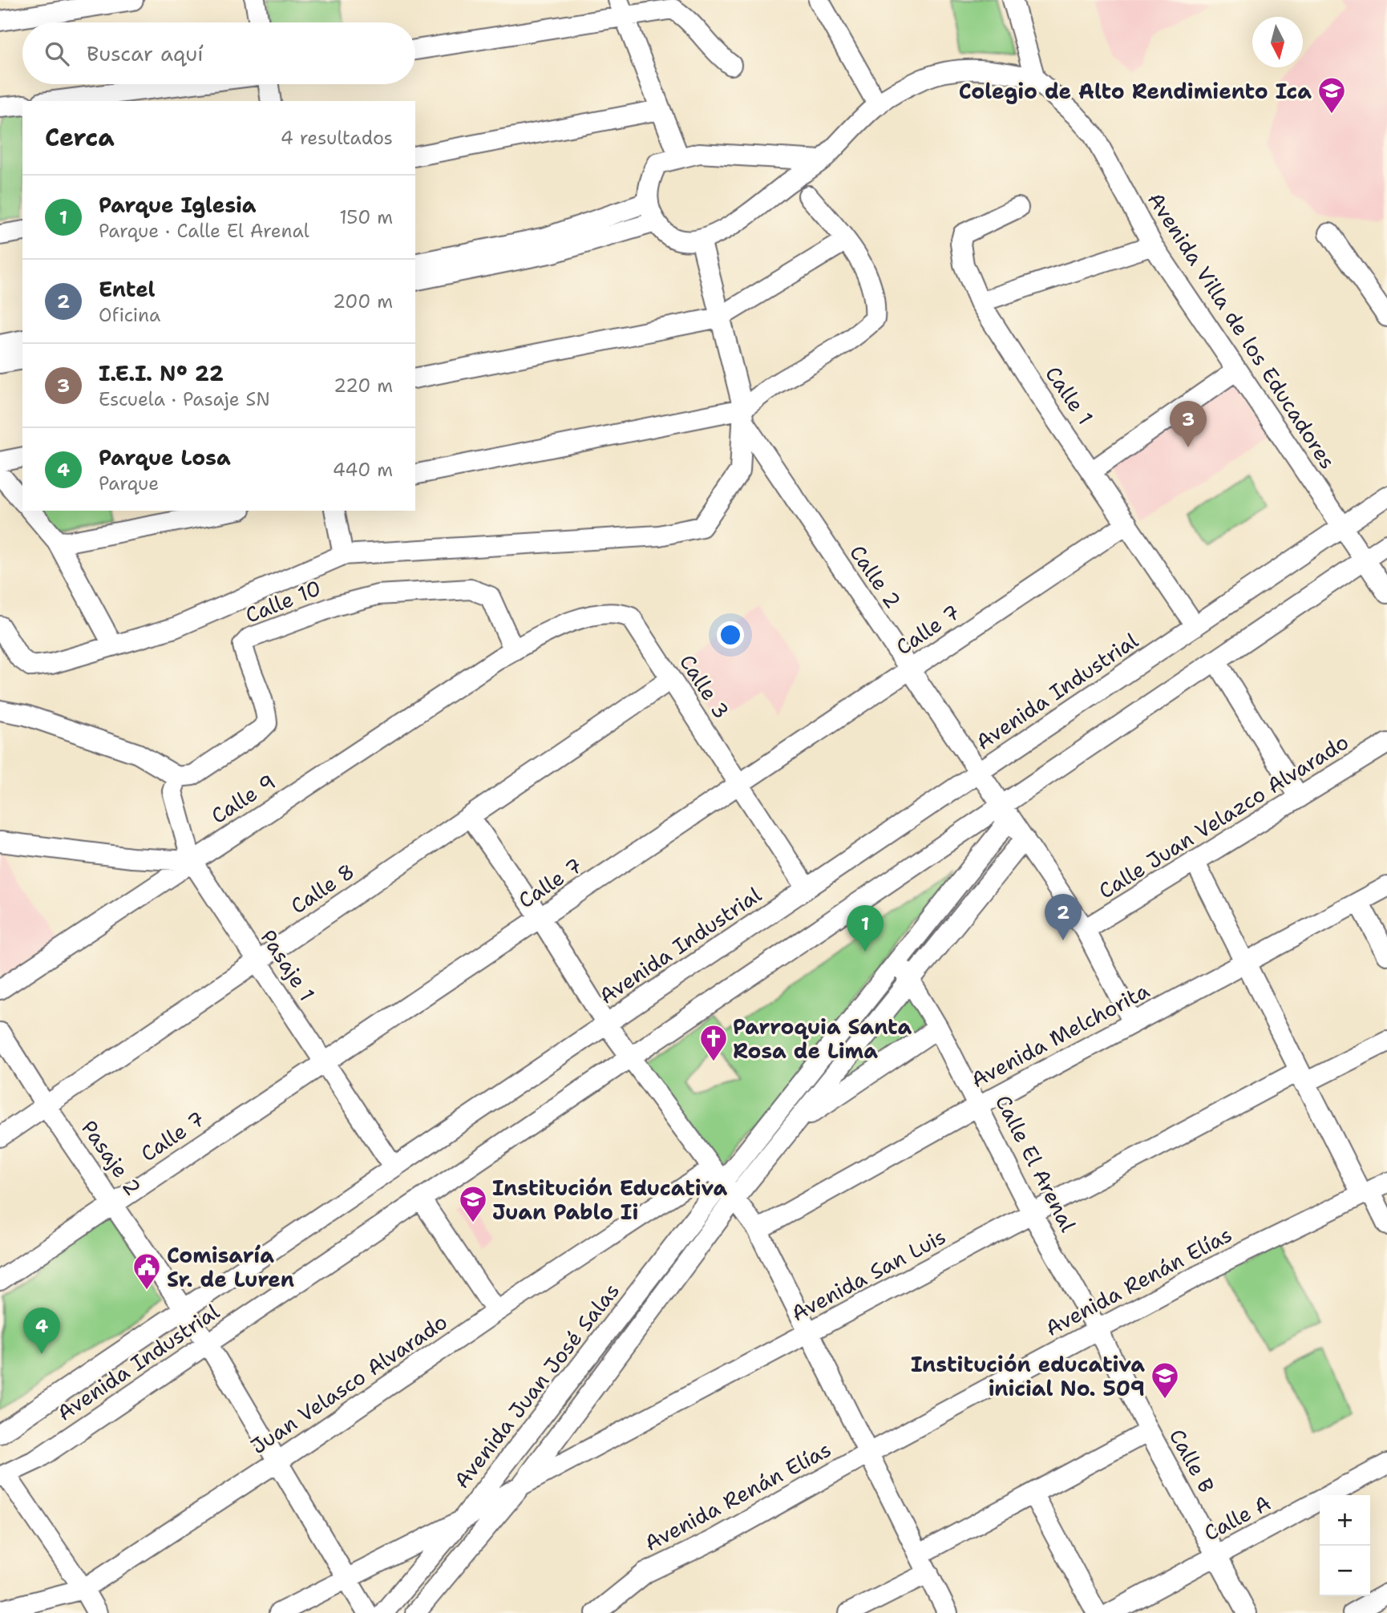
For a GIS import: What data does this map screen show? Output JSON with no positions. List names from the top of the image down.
{
  "streets": {
    "street": [
      "Avenida Villa de los Educadores",
      "Calle 1",
      "Calle 2",
      "Calle 10",
      "Calle 7",
      "Calle 3",
      "Avenida Industrial",
      "Calle 9",
      "Calle Juan Velazco Alvarado",
      "Calle 8",
      "Pasaje 1",
      "Avenida Melchorita",
      "Pasaje 2",
      "Calle El Arenal",
      "Avenida San Luis",
      "Avenida Renán Elías",
      "Juan Velasco Alvarado",
      "Avenida Juan José Salas",
      "Calle B",
      "Calle A"
    ]
  },
  "crossings": [
    ["Avenida Villa de los Educadores", "Avenida Industrial"],
    ["Calle 1", "Calle 7"],
    ["Calle 1", "Avenida Industrial"],
    ["Calle 2", "Calle 7"],
    ["Calle 2", "Avenida Industrial"],
    ["Calle 2", "Calle Juan Velazco Alvarado"],
    ["Calle 2", "Avenida Melchorita"],
    ["Calle 10", "Calle 3"],
    ["Calle 10", "Calle 9"],
    ["Calle 10", "Pasaje 1"],
    ["Calle 7", "Calle 3"],
    ["Calle 7", "Pasaje 1"],
    ["Calle 7", "Pasaje 2"],
    ["Calle 3", "Avenida Industrial"],
    ["Calle 3", "Calle 9"],
    ["Calle 3", "Calle 8"],
    ["Avenida Industrial", "Pasaje 1"],
    ["Avenida Industrial", "Pasaje 2"],
    ["Calle 9", "Pasaje 1"],
    ["Calle 8", "Pasaje 1"],
    ["Calle 8", "Pasaje 2"],
    ["Avenida Melchorita", "Calle El Arenal"],
    ["Pasaje 2", "Avenida San Luis"],
    ["Pasaje 2", "Juan Velasco Alvarado"],
    ["Calle El Arenal", "Avenida San Luis"],
    ["Calle El Arenal", "Avenida Renán Elías"],
    ["Calle El Arenal", "Calle B"],
    ["Avenida San Luis", "Avenida Juan José Salas"],
    ["Avenida Renán Elías", "Calle B"],
    ["Juan Velasco Alvarado", "Avenida Juan José Salas"],
    ["Calle B", "Calle A"]
  ],
  "places": {
    "school or university": ["Colegio de Alto Rendimiento Ica", "Institución Educativa Juan Pablo Ii", "Institución educativa inicial No. 509"],
    "church": ["Parroquia Santa Rosa de Lima"],
    "public building": ["Comisaría Sr. de Luren"]
  },
  "north": "bottom",
  "page": {
    "search": "Buscar aquí",
    "heading": ["Cerca", "4 resultados"],
    "list": [
      {
        "mark": "1",
        "name": "Parque Iglesia",
        "note": "Parque · Calle El Arenal",
        "value": "150 m"
      },
      {
        "mark": "2",
        "name": "Entel",
        "note": "Oficina",
        "value": "200 m"
      },
      {
        "mark": "3",
        "name": "I.E.I. Nº 22",
        "note": "Escuela · Pasaje SN",
        "value": "220 m"
      },
      {
        "mark": "4",
        "name": "Parque Losa",
        "note": "Parque",
        "value": "440 m"
      }
    ],
    "pins": [
      "3",
      "2",
      "1",
      "4"
    ],
    "map_buttons": ["+", "−"]
  }
}
